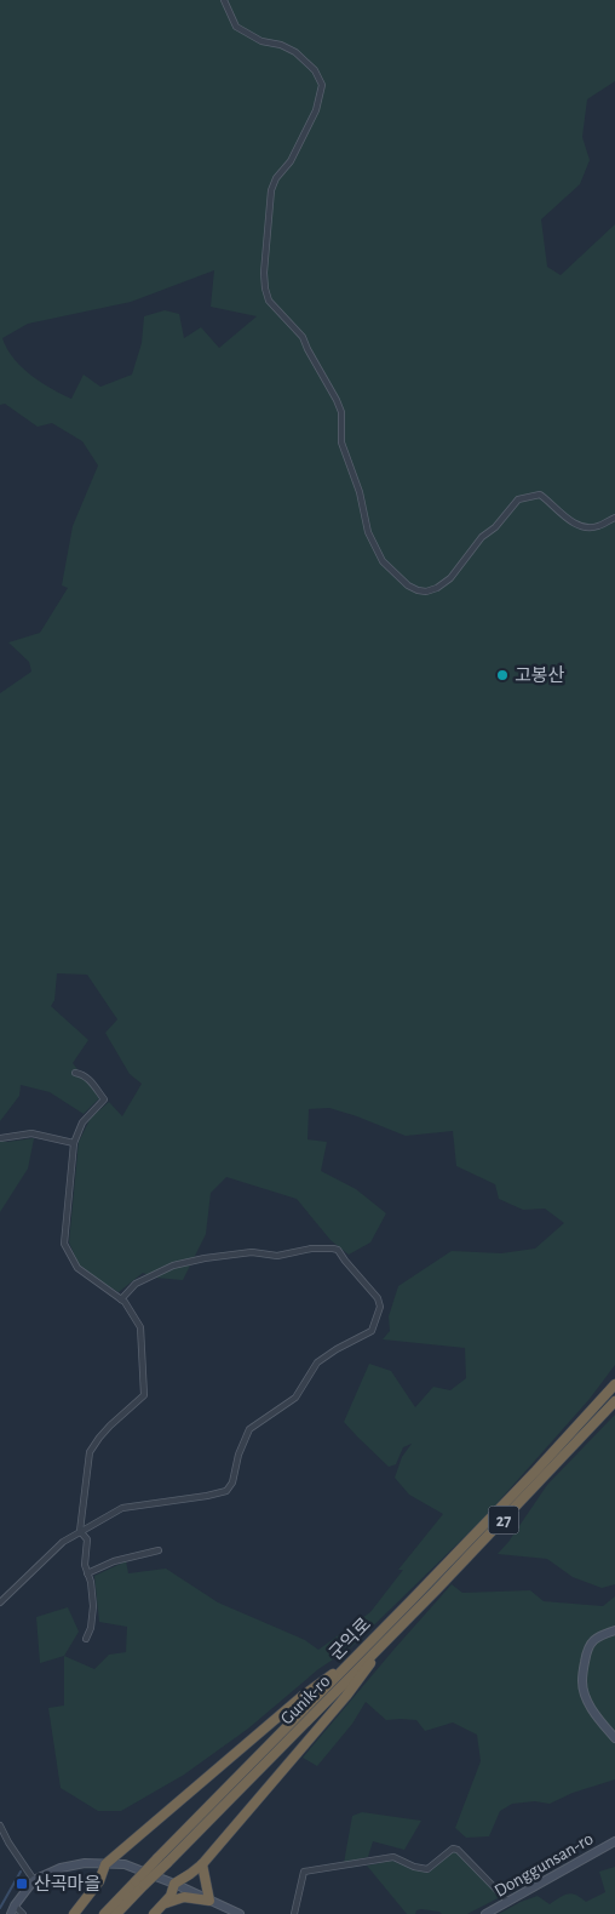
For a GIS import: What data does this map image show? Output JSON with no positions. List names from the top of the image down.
{
  "streets": {
    "highway": ["27", "군익로", "Gunik-ro"],
    "street": ["Donggunsan-ro"]
  },
  "crossings": [
    ["27", "Gunik-ro"],
    ["군익로", "Gunik-ro"]
  ],
  "places": {
    "other": ["고봉산"],
    "transit": ["산곡마을"]
  }
}
